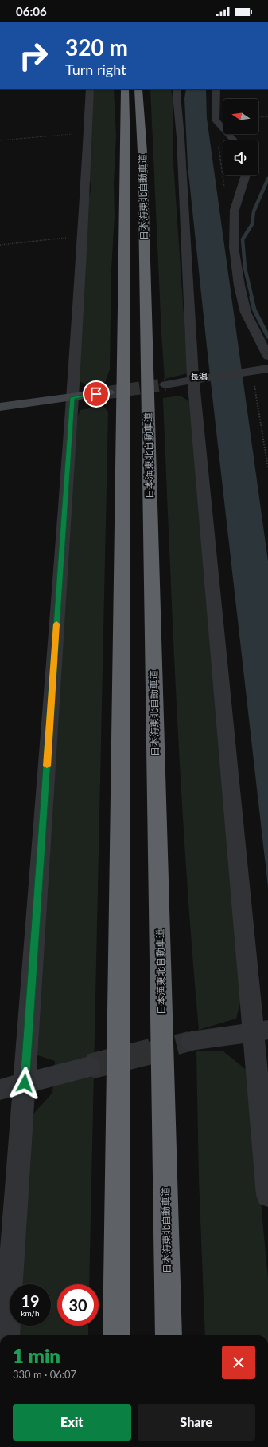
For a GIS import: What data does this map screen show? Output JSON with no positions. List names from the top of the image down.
{
  "streets": {
    "highway": ["日本海東北自動車道"]
  },
  "districts": ["長潟"],
  "north": "left",
  "page": {
    "status": "06:06",
    "turn": ["320 m", "Turn right"],
    "speed": "19 km/h",
    "limit": "30",
    "heading": ["1 min", "330 m · 06:07"],
    "buttons": ["Exit", "Share"]
  }
}
